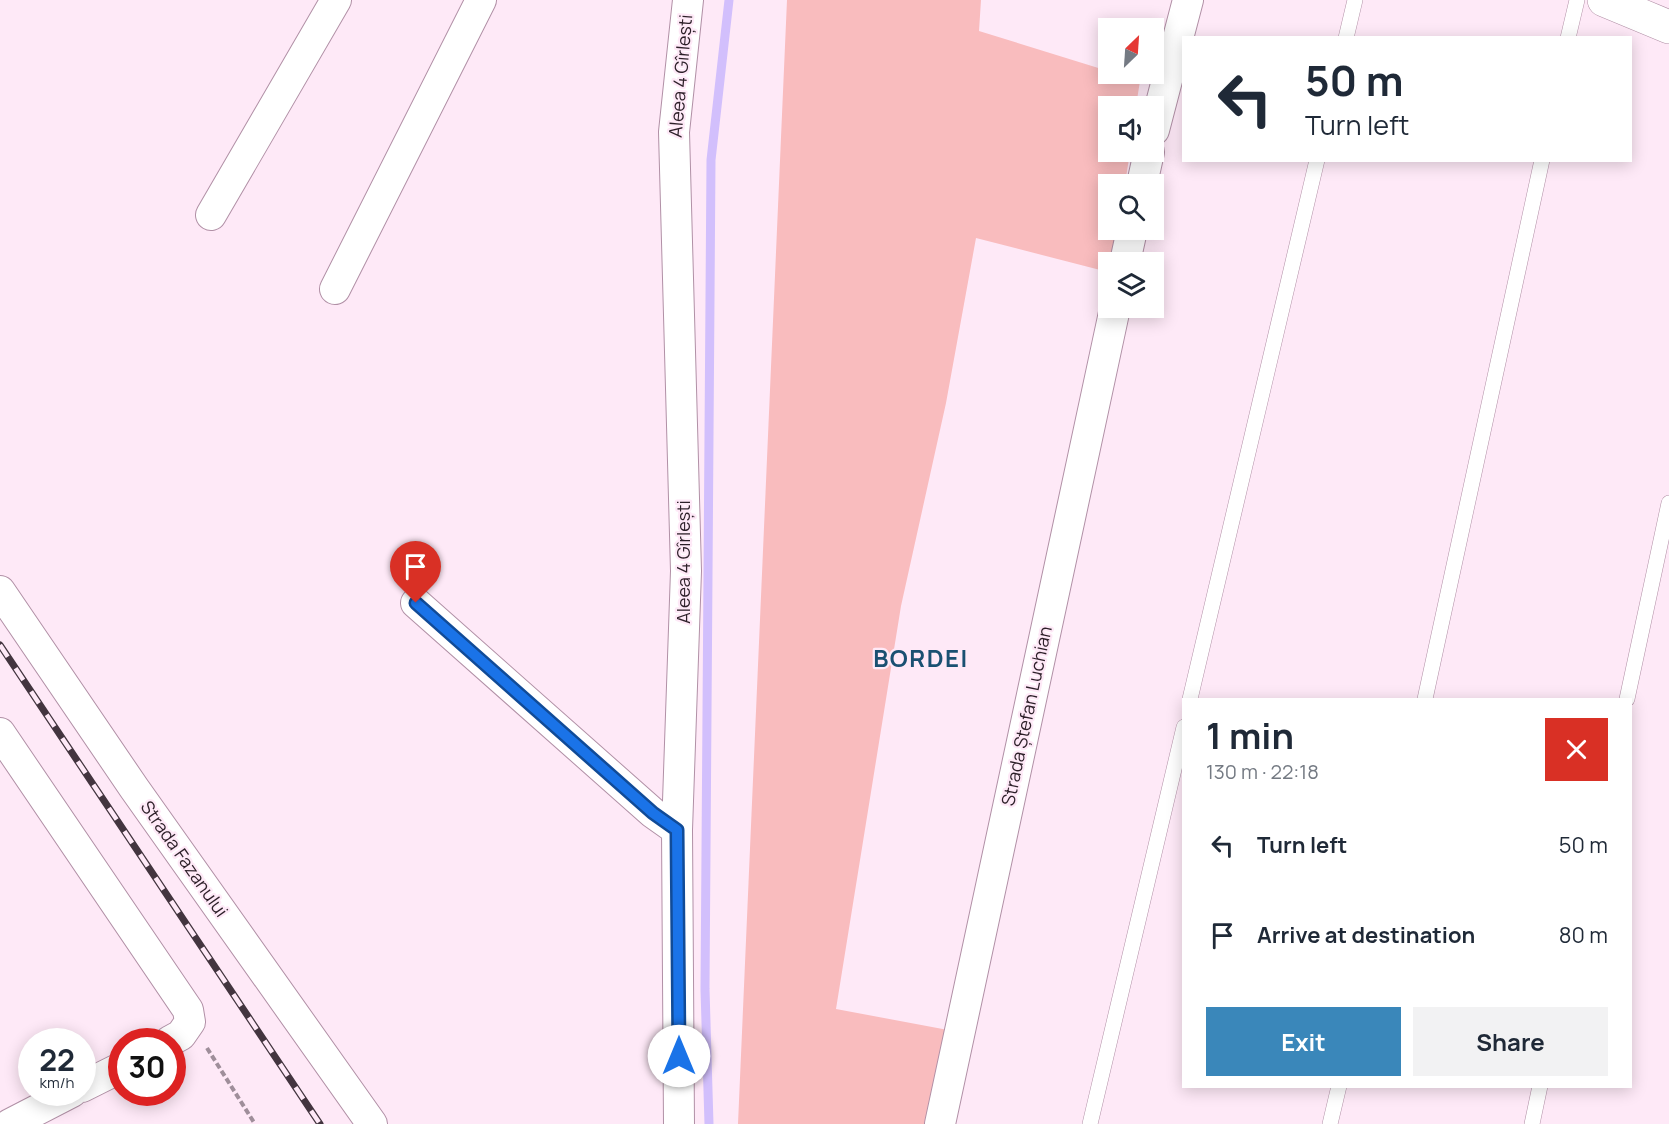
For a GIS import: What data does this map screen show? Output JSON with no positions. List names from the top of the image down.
{
  "streets": {
    "street": ["Aleea 4 Gîrlești", "Strada Ștefan Luchian", "Strada Fazanului"]
  },
  "districts": ["BORDEI"],
  "north": "top right",
  "page": {
    "turn": ["50 m", "Turn left"],
    "heading": ["1 min", "130 m · 22:18"],
    "list": [
      {
        "name": "Turn left",
        "value": "50 m"
      },
      {
        "name": "Arrive at destination",
        "value": "80 m"
      }
    ],
    "buttons": ["Exit", "Share"],
    "speed": "22 km/h",
    "limit": "30"
  }
}
